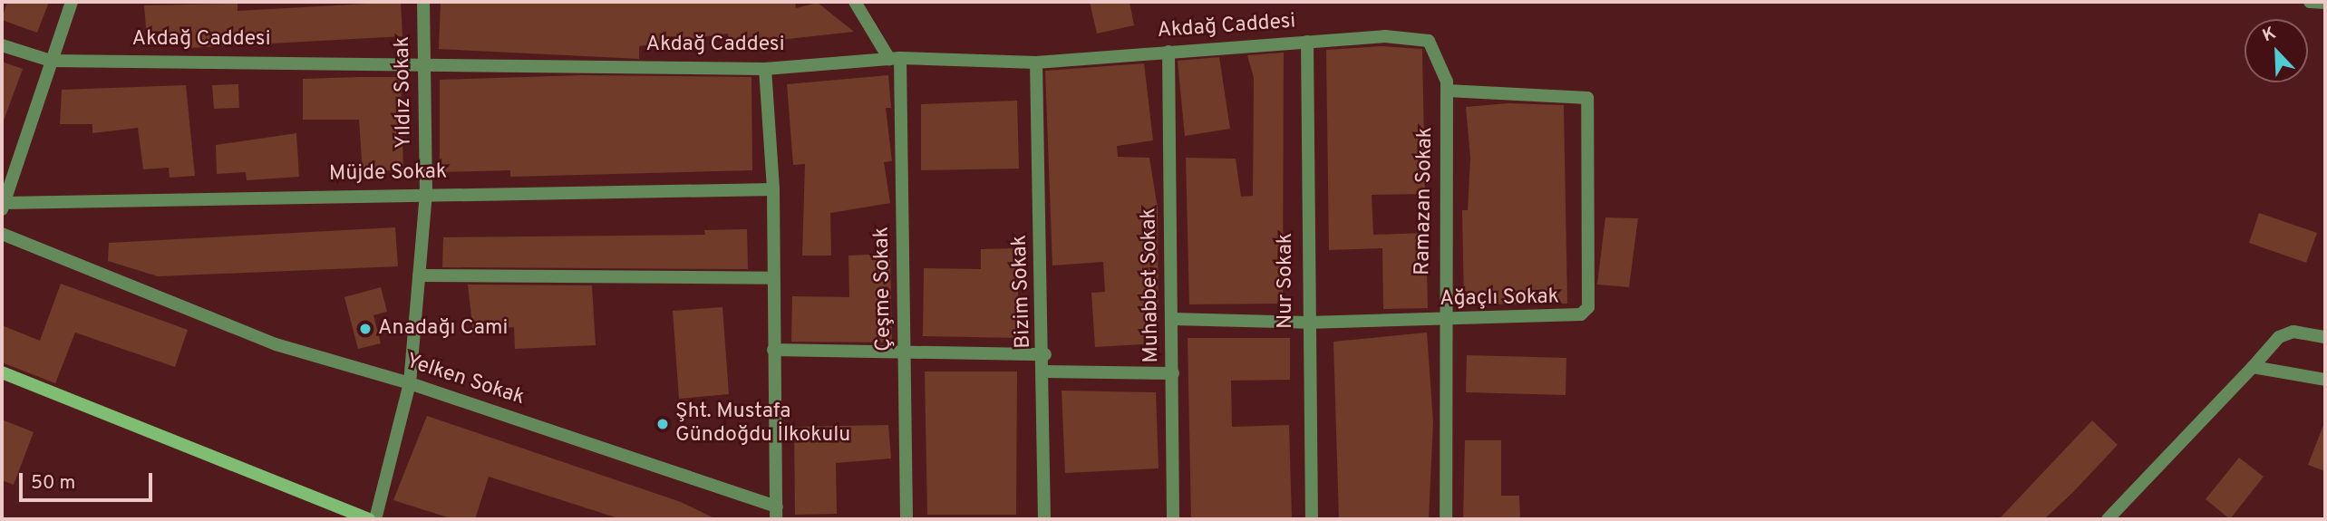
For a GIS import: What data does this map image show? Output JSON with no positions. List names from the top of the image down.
{
  "streets": {
    "street": [
      "Akdağ Caddesi",
      "Yıldız Sokak",
      "Müjde Sokak",
      "Ramazan Sokak",
      "Nur Sokak",
      "Muhabbet Sokak",
      "Çeşme Sokak",
      "Bizim Sokak",
      "Ağaçlı Sokak",
      "Yelken Sokak"
    ]
  },
  "crossings": [
    ["Akdağ Caddesi", "Yıldız Sokak"],
    ["Akdağ Caddesi", "Ramazan Sokak"],
    ["Akdağ Caddesi", "Nur Sokak"],
    ["Akdağ Caddesi", "Muhabbet Sokak"],
    ["Akdağ Caddesi", "Çeşme Sokak"],
    ["Akdağ Caddesi", "Bizim Sokak"],
    ["Yıldız Sokak", "Müjde Sokak"],
    ["Yıldız Sokak", "Yelken Sokak"],
    ["Ramazan Sokak", "Ağaçlı Sokak"],
    ["Nur Sokak", "Ağaçlı Sokak"],
    ["Muhabbet Sokak", "Ağaçlı Sokak"]
  ],
  "places": ["Anadağı Cami", "Şht. Mustafa Gündoğdu İlkokulu"],
  "scale_bar": "50 m",
  "north": "top left"
}
